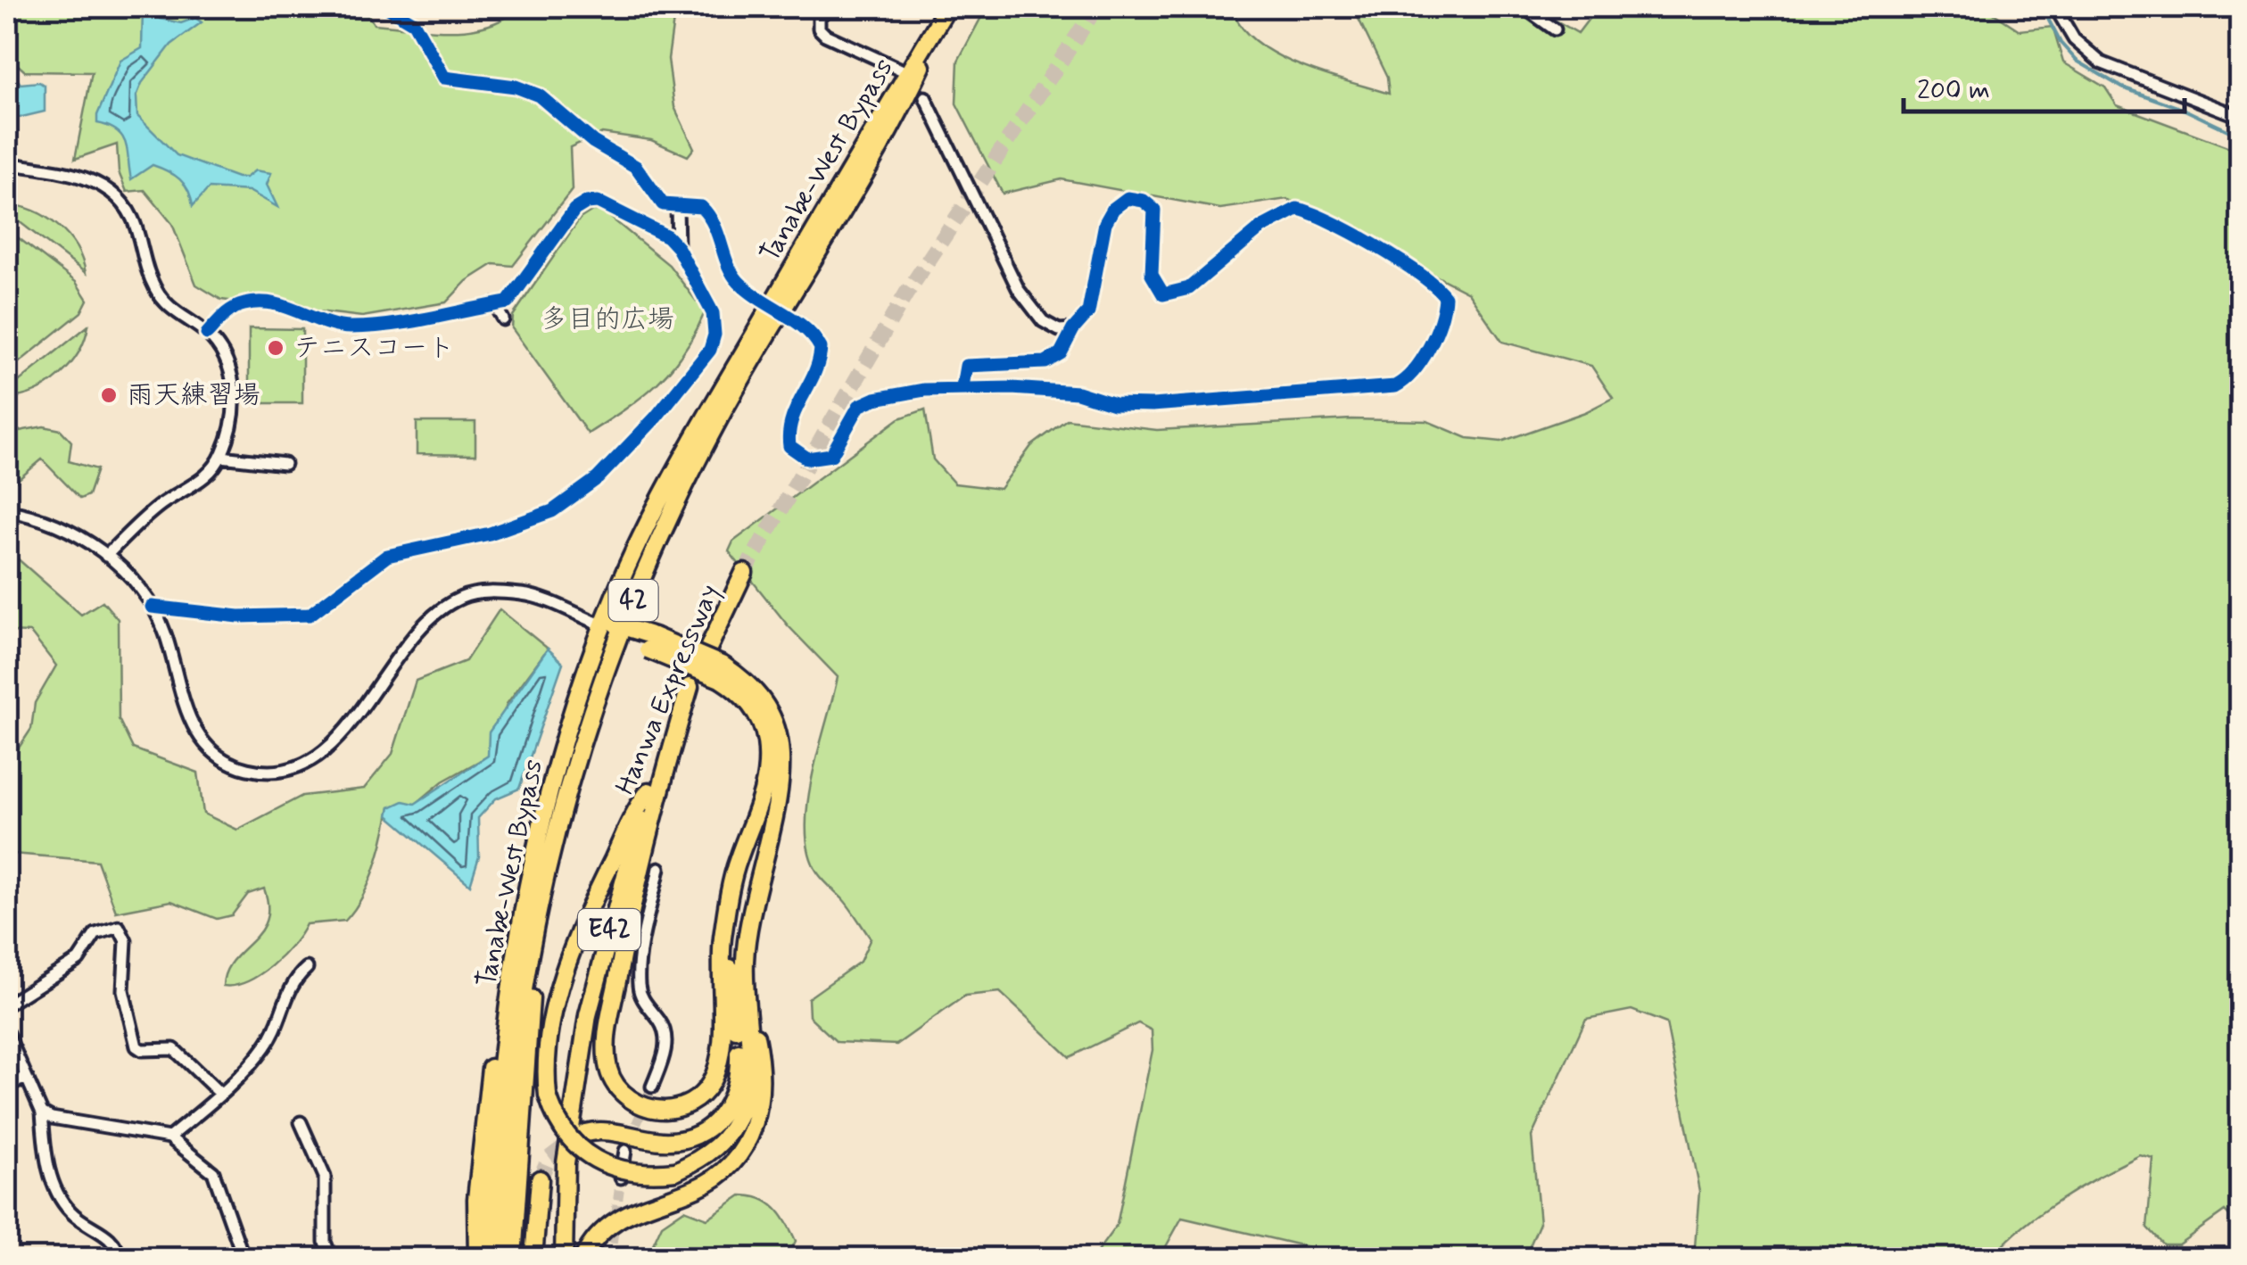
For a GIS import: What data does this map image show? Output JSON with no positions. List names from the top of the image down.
{
  "streets": {
    "highway": [
      "Tanabe-West Bypass",
      "42",
      "Hanwa Expressway",
      "E42"
    ]
  },
  "crossings": [
    ["Tanabe-West Bypass", "42"],
    ["Hanwa Expressway", "E42"]
  ],
  "parks": ["多目的広場"],
  "places": ["テニスコート", "雨天練習場"],
  "scale_bar": "200 m"
}
